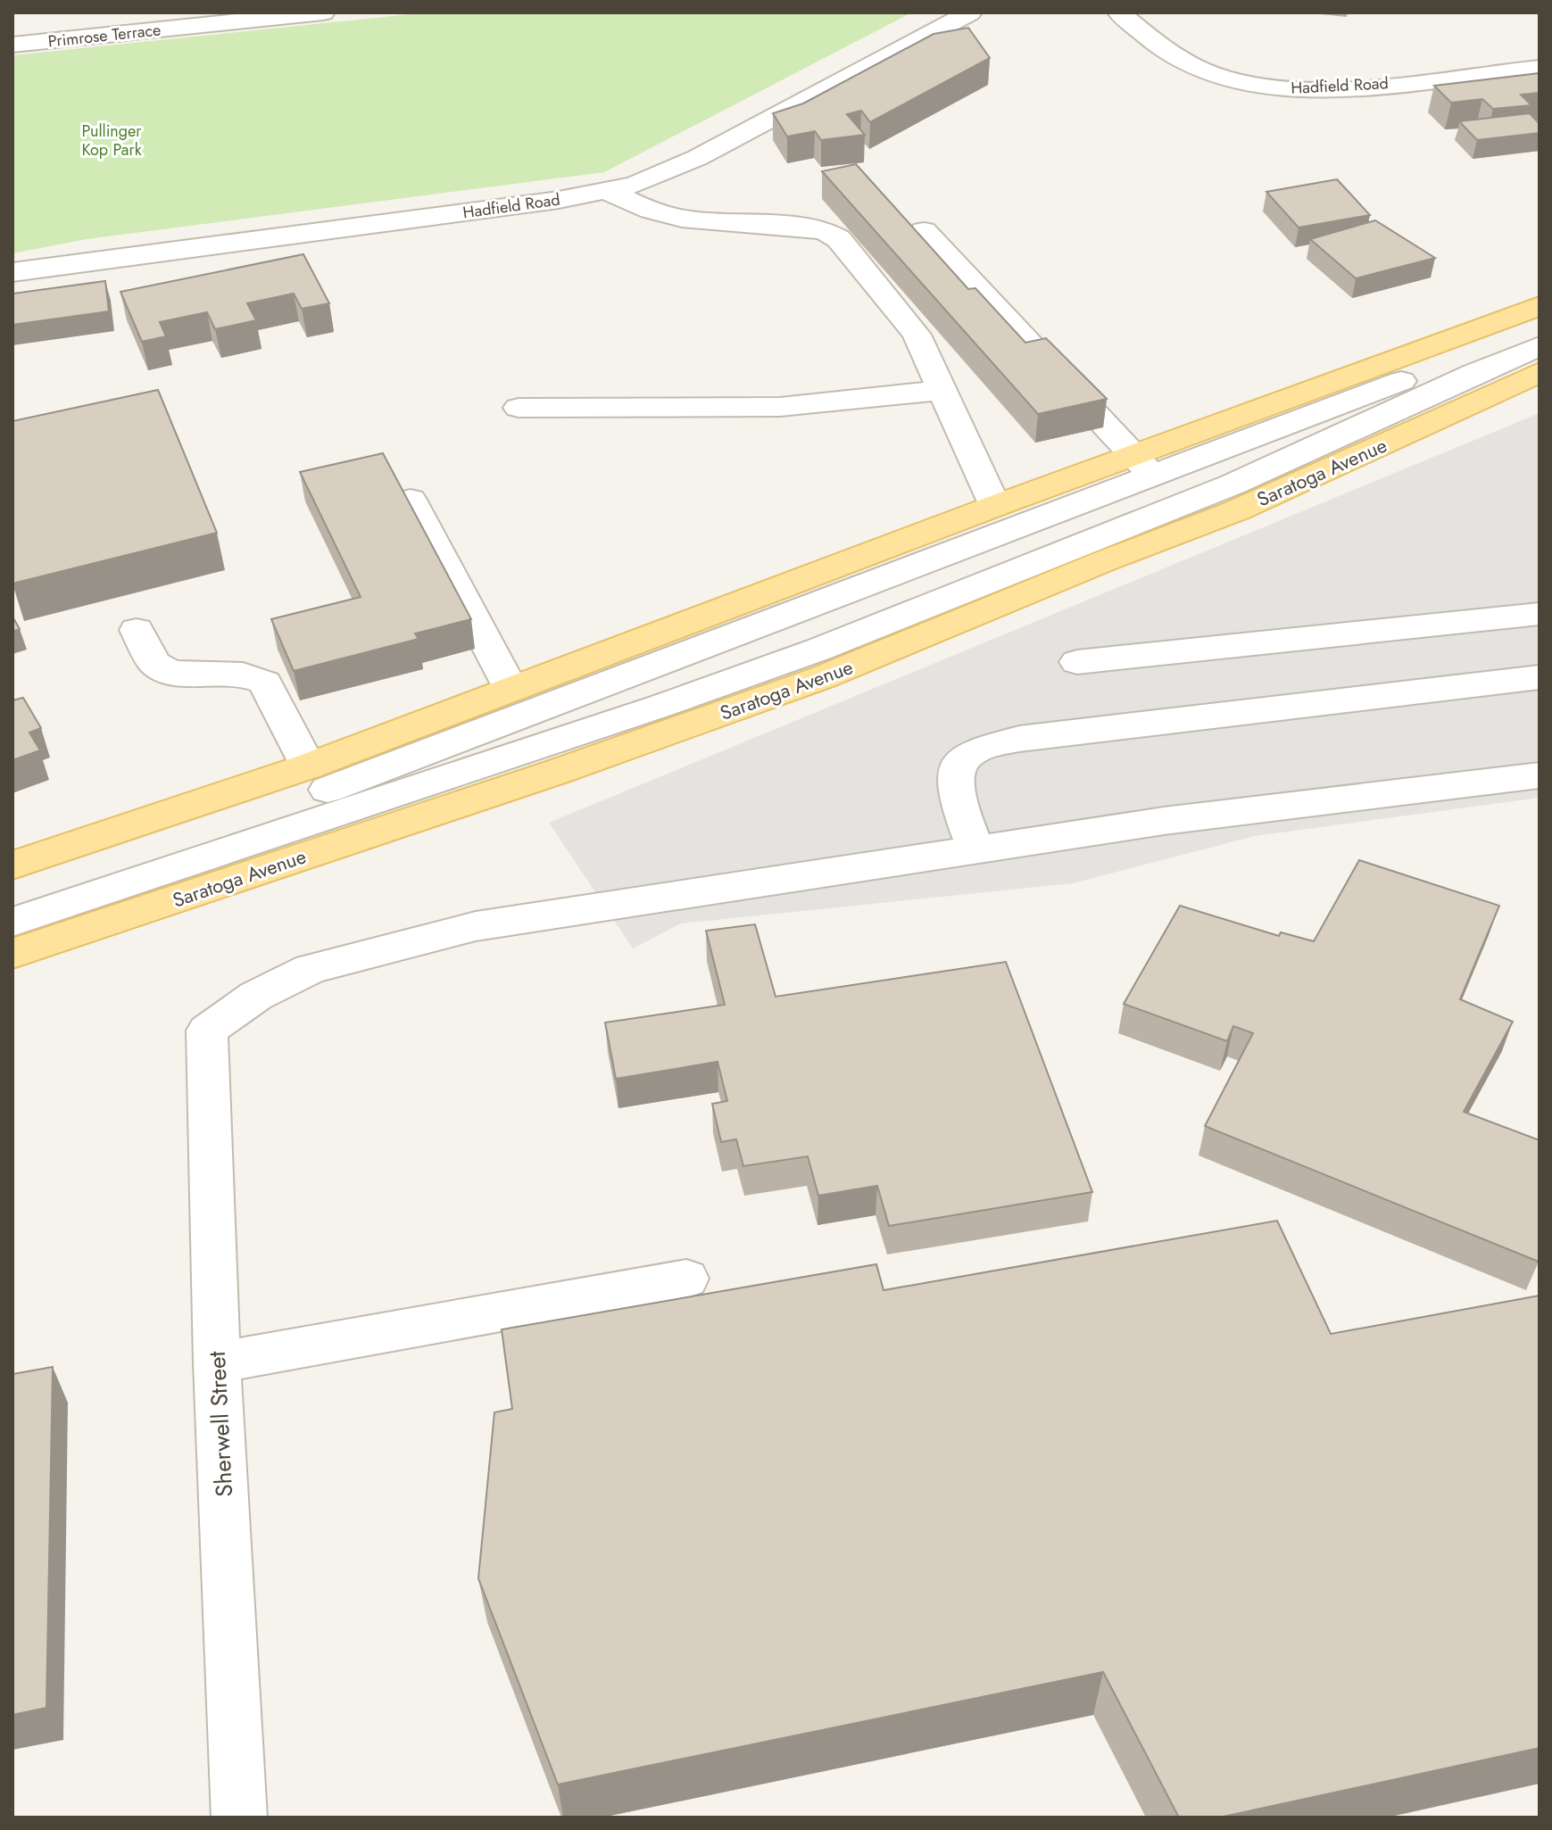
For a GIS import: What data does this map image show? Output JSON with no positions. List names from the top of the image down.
{
  "streets": {
    "main road": ["Saratoga Avenue"],
    "street": ["Primrose Terrace", "Hadfield Road", "Sherwell Street"]
  },
  "parks": ["Pullinger Kop Park"]
}
